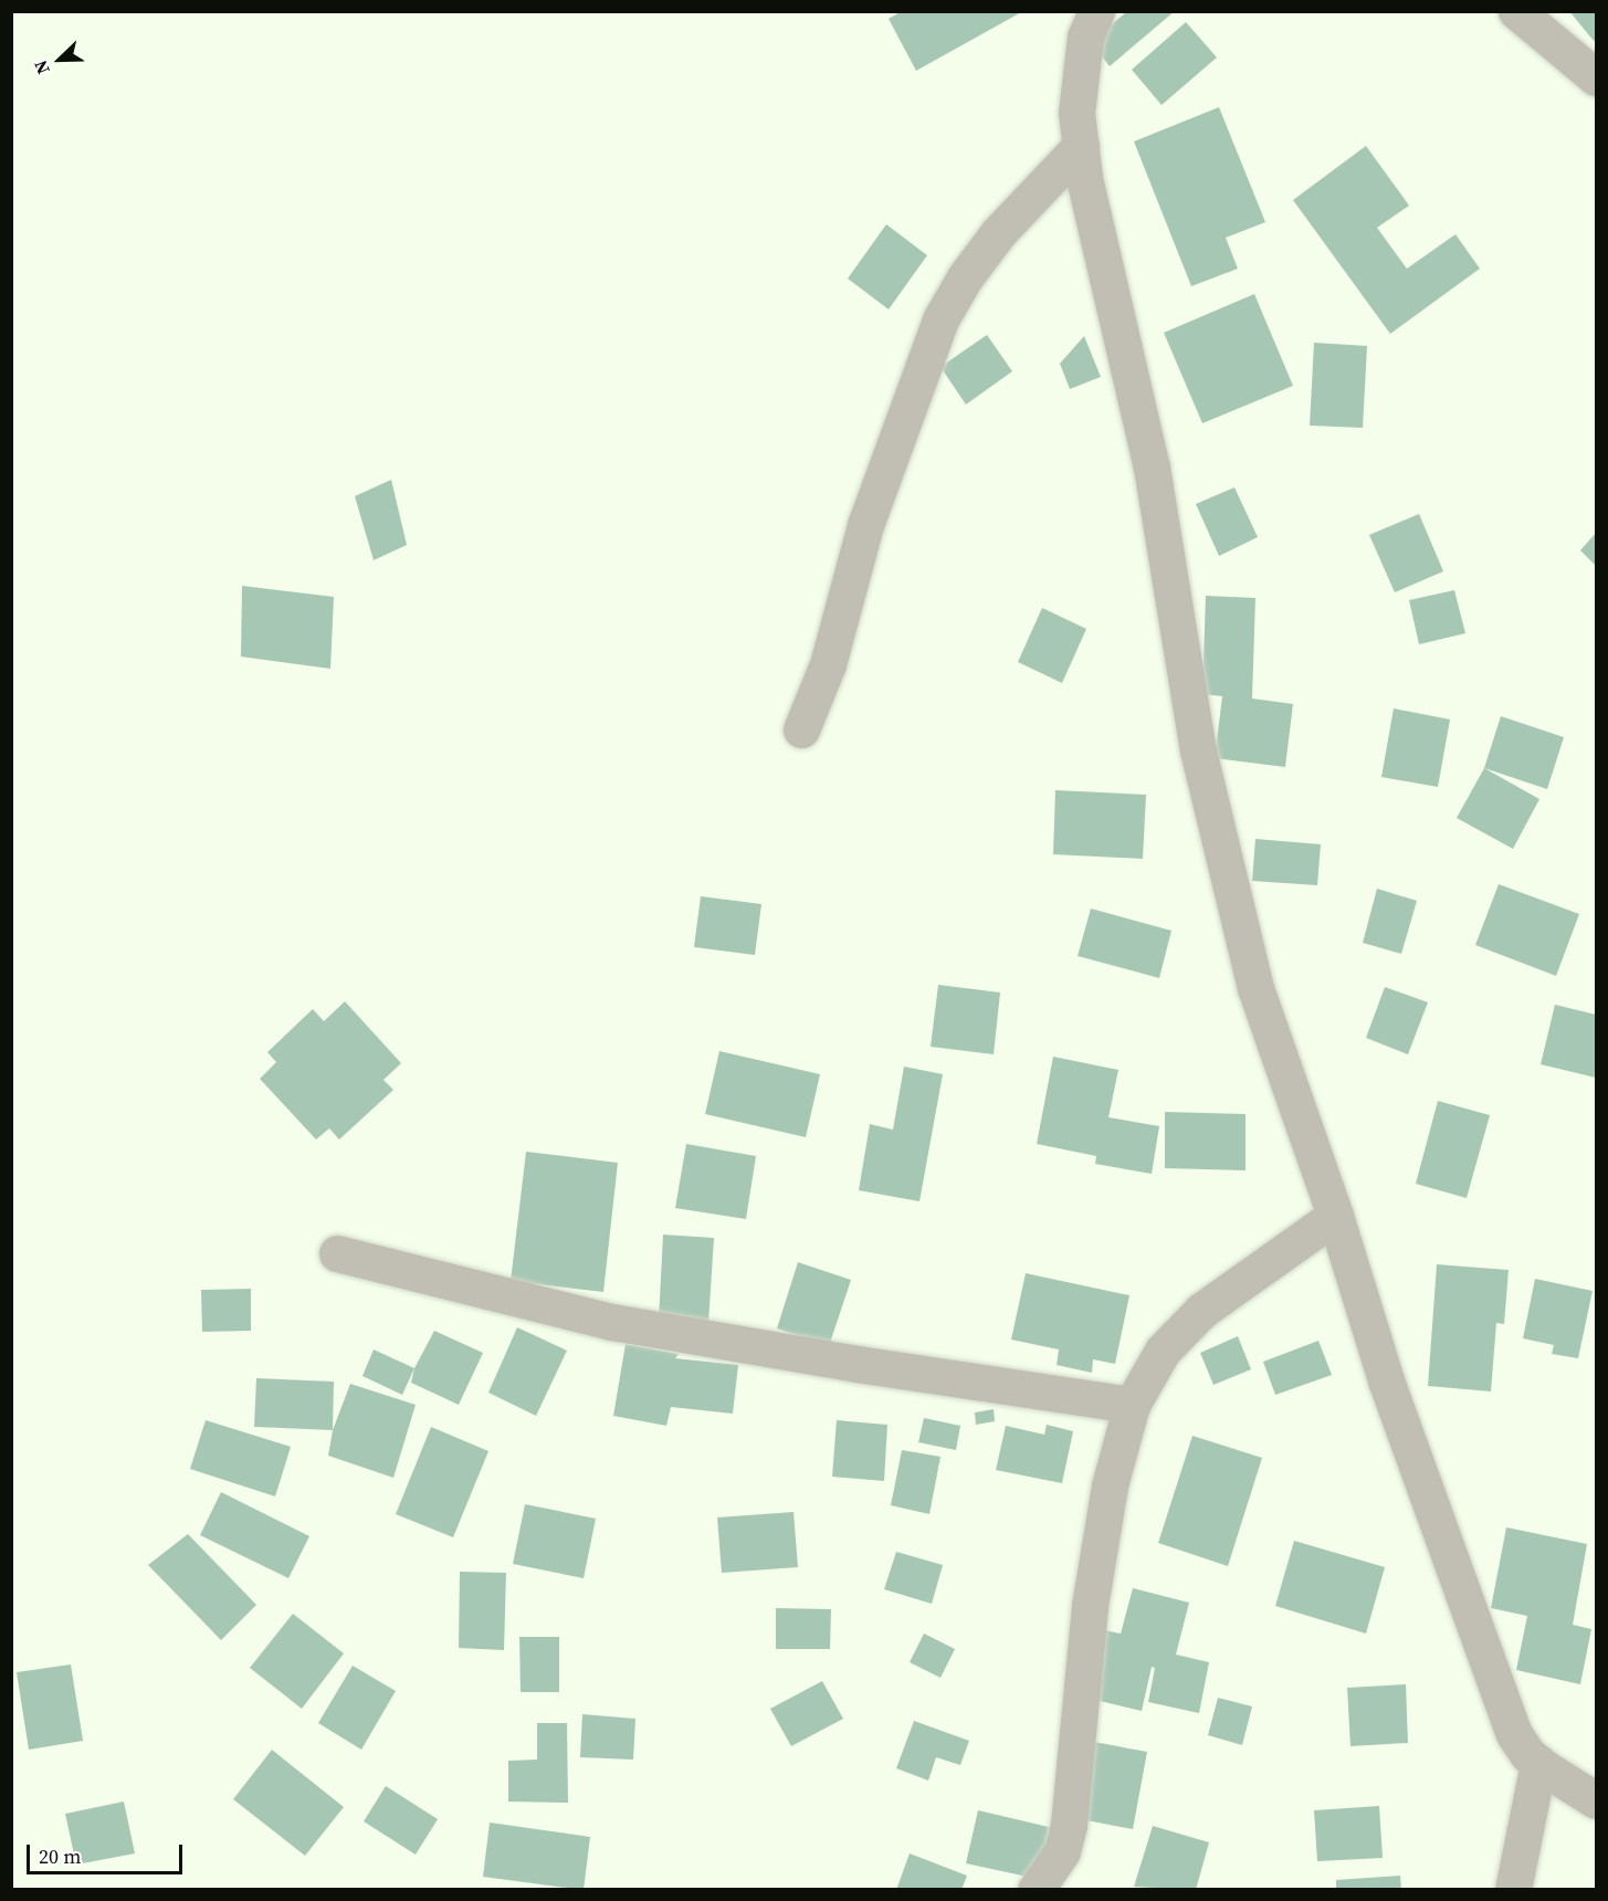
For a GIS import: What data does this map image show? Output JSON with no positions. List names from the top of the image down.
{
  "scale_bar": "20 m",
  "north": "bottom left"
}
